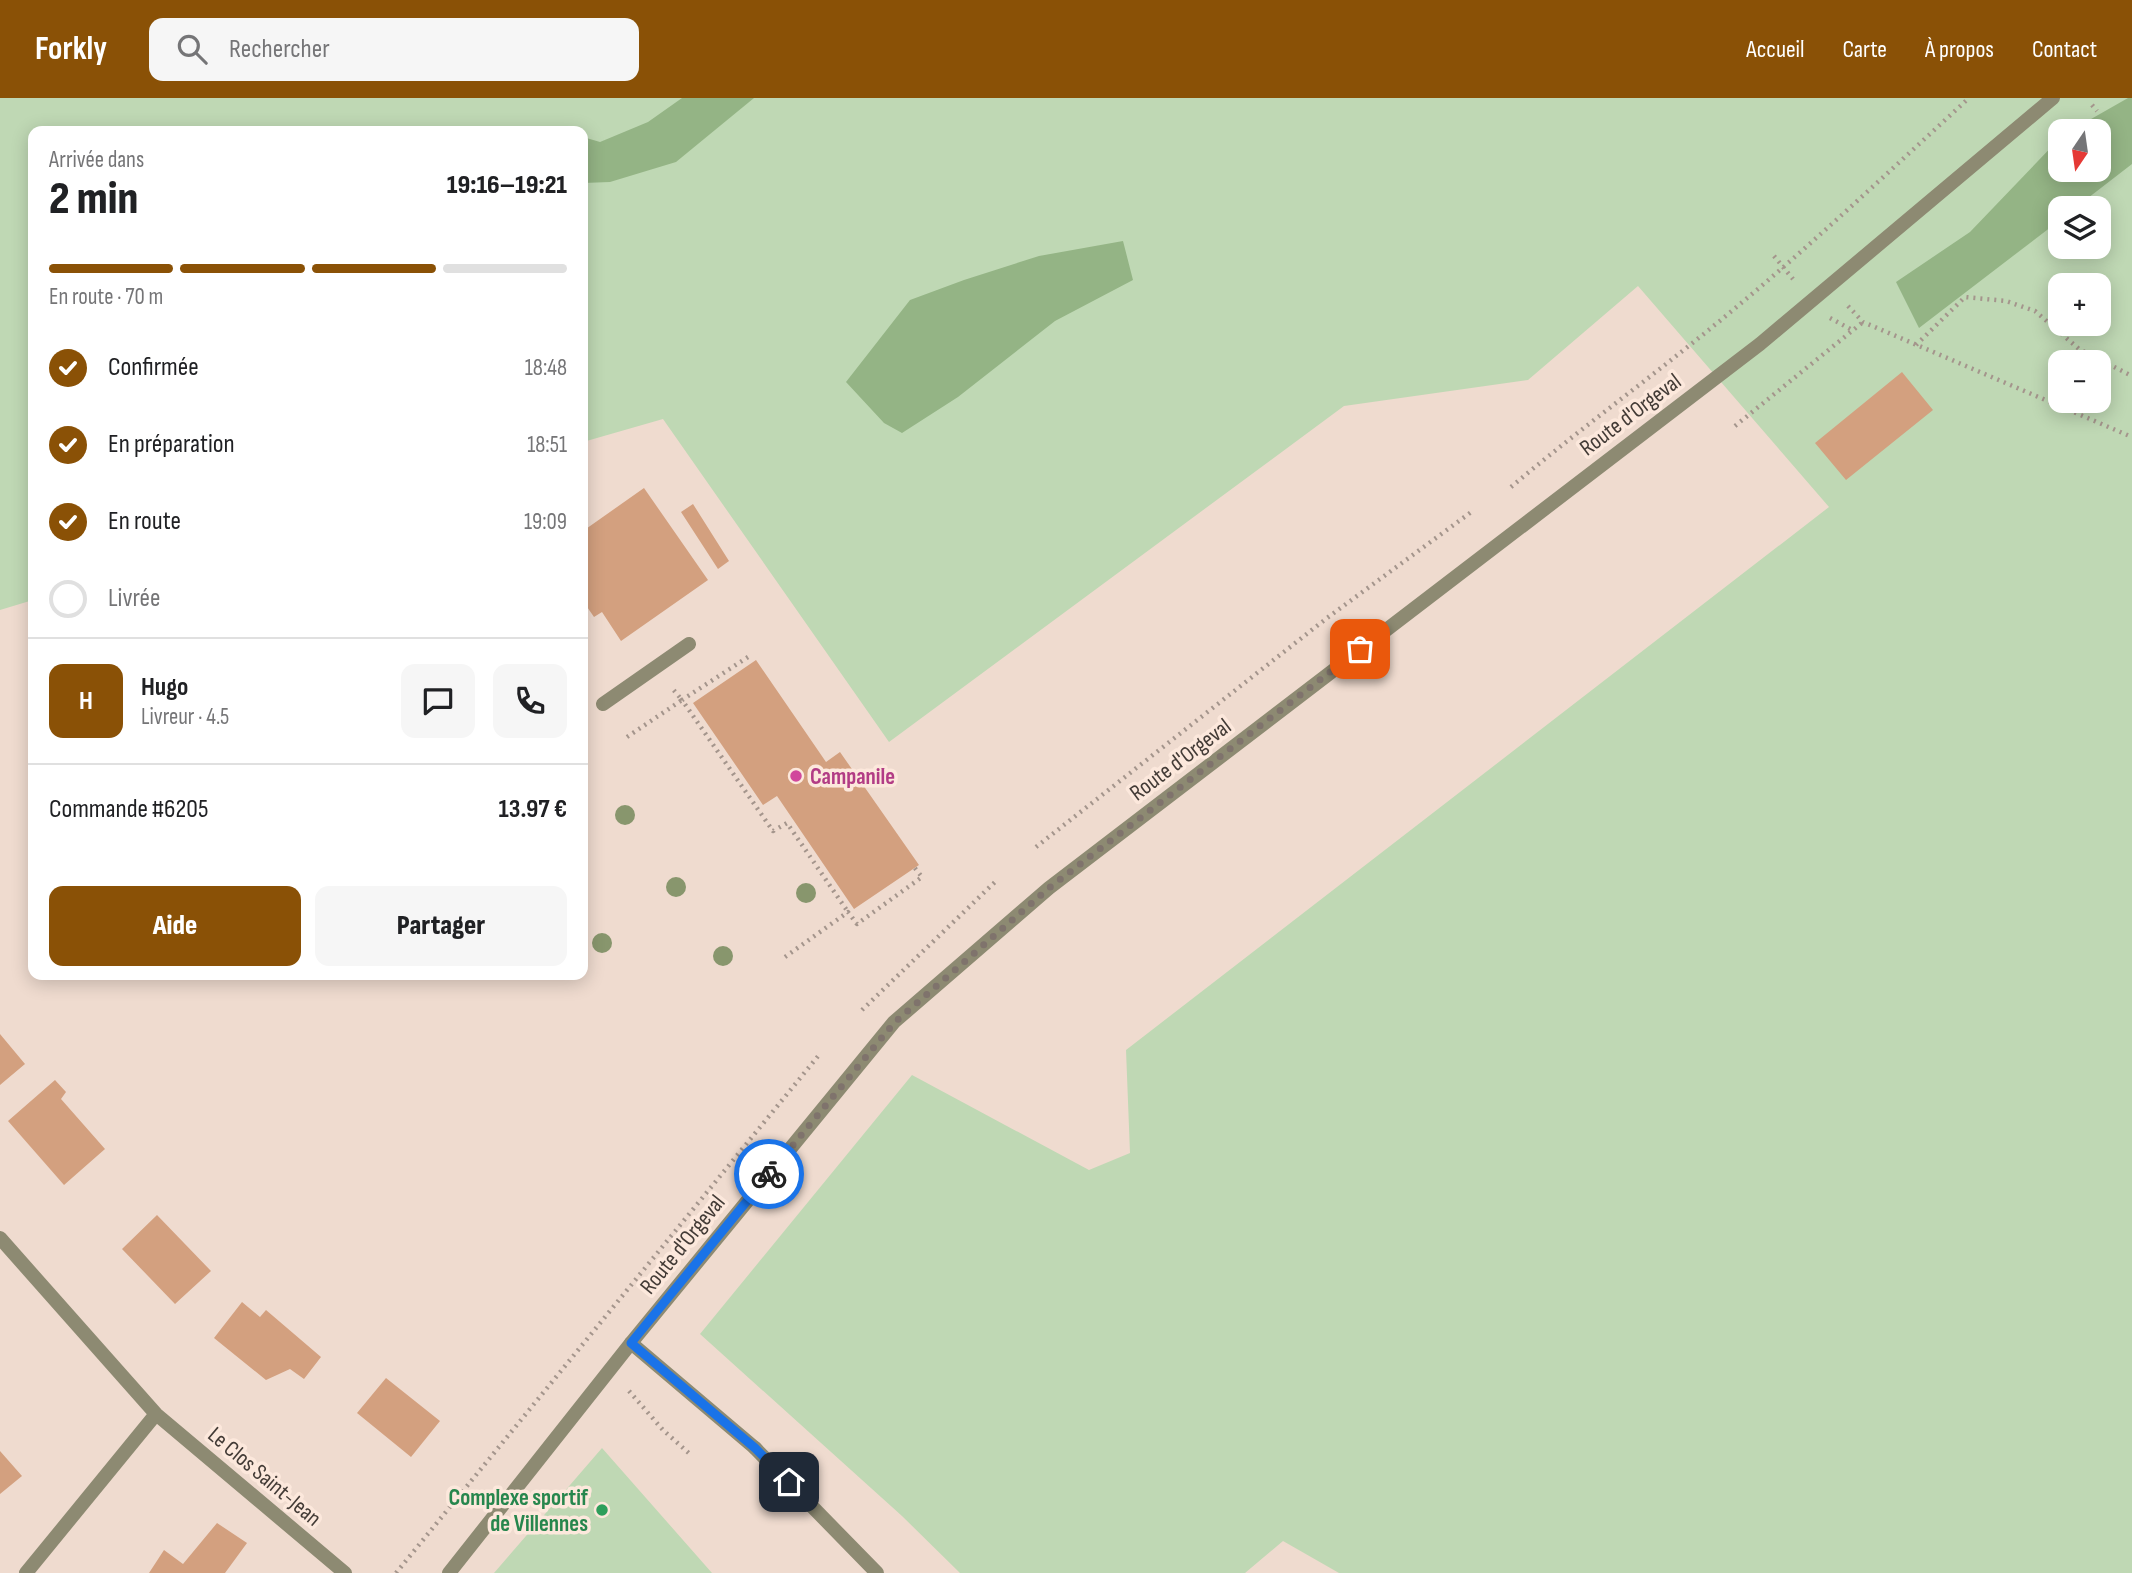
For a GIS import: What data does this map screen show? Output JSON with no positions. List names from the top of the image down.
{
  "streets": {
    "street": ["Route d'Orgeval", "Le Clos Saint-Jean"]
  },
  "places": ["Campanile", "Complexe sportif de Villennes"],
  "north": "bottom",
  "page": {
    "header": "Forkly",
    "search": "Rechercher",
    "nav": [
      "Accueil",
      "Carte",
      "À propos",
      "Contact"
    ],
    "map_buttons": ["+", "−"],
    "heading": ["2 min", "Arrivée dans", "19:16–19:21"],
    "panel": [
      "Hugo",
      "Livreur · 4.5",
      "Commande #6205",
      "13.97 €"
    ],
    "bar": "En route · 70 m",
    "list": [
      ["Confirmée", "18:48"],
      ["En préparation", "18:51"],
      ["En route", "19:09"],
      "Livrée"
    ],
    "round": "H",
    "buttons": ["Aide", "Partager"]
  }
}
